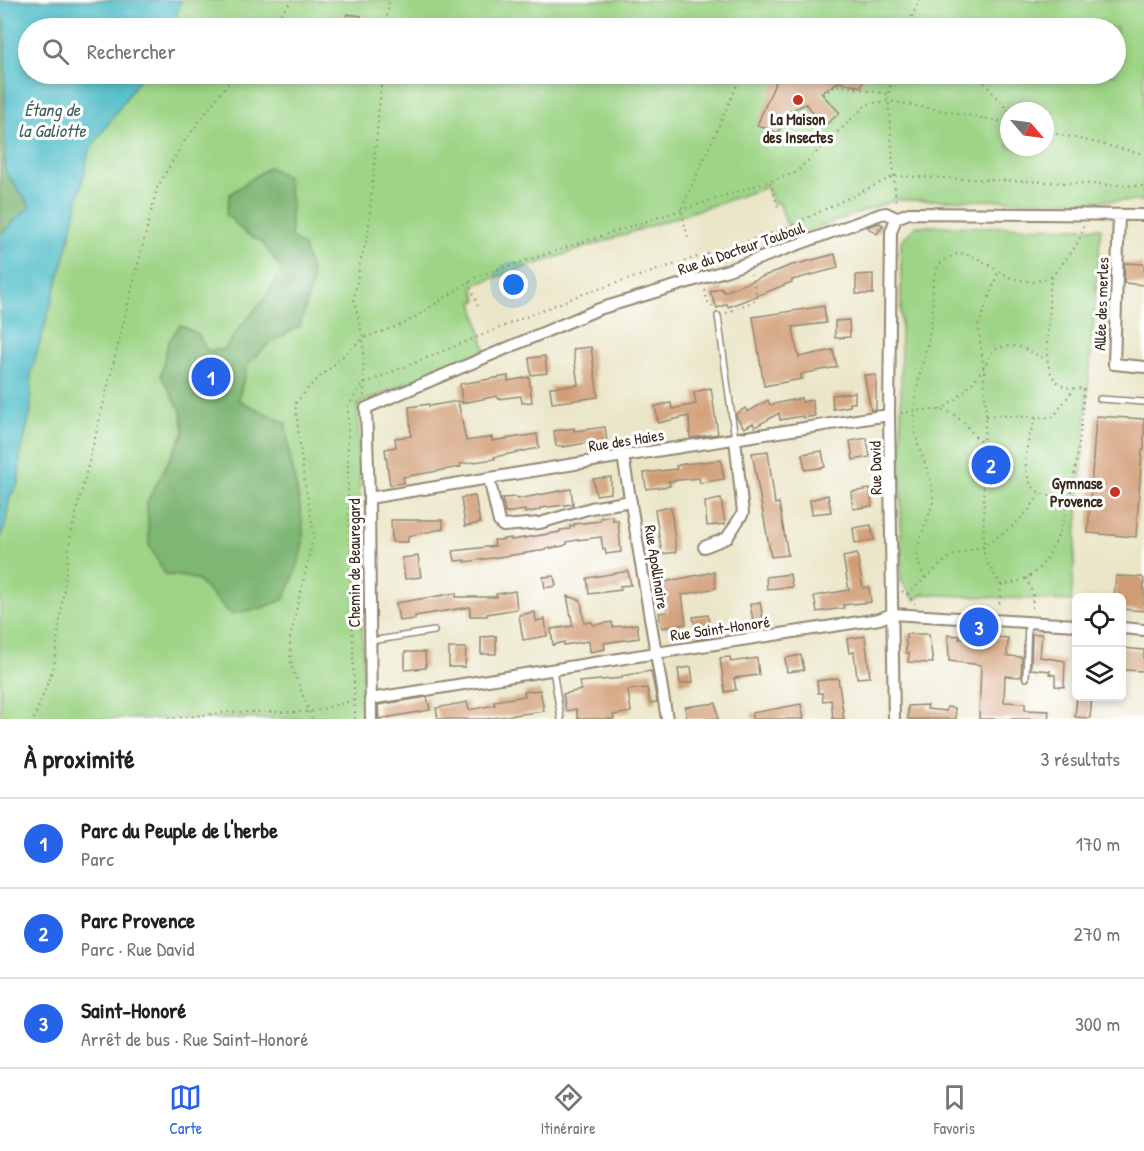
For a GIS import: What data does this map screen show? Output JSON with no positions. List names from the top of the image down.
{
  "streets": {
    "street": [
      "Rue du Docteur Touboul",
      "Allée des merles",
      "Rue des Haies",
      "Rue David",
      "Chemin de Beauregard",
      "Rue Apollinaire",
      "Rue Saint-Honoré"
    ]
  },
  "crossings": [
    ["Rue du Docteur Touboul", "Allée des merles"],
    ["Rue du Docteur Touboul", "Rue David"],
    ["Rue du Docteur Touboul", "Chemin de Beauregard"],
    ["Rue des Haies", "Rue David"],
    ["Rue des Haies", "Chemin de Beauregard"],
    ["Rue des Haies", "Rue Apollinaire"],
    ["Rue David", "Rue Saint-Honoré"],
    ["Chemin de Beauregard", "Rue Saint-Honoré"],
    ["Rue Apollinaire", "Rue Saint-Honoré"]
  ],
  "water": ["Étang de la Galiotte"],
  "places": ["La Maison des Insectes", "Gymnase Provence"],
  "north": "bottom right",
  "page": {
    "search": "Rechercher",
    "pins": ["1", "2", "3"],
    "heading": ["À proximité", "3 résultats"],
    "list": [
      {
        "mark": "1",
        "name": "Parc du Peuple de l'herbe",
        "note": "Parc",
        "value": "170 m"
      },
      {
        "mark": "2",
        "name": "Parc Provence",
        "note": "Parc · Rue David",
        "value": "270 m"
      },
      {
        "mark": "3",
        "name": "Saint-Honoré",
        "note": "Arrêt de bus · Rue Saint-Honoré",
        "value": "300 m"
      }
    ],
    "nav": ["Carte", "Itinéraire", "Favoris"]
  }
}
